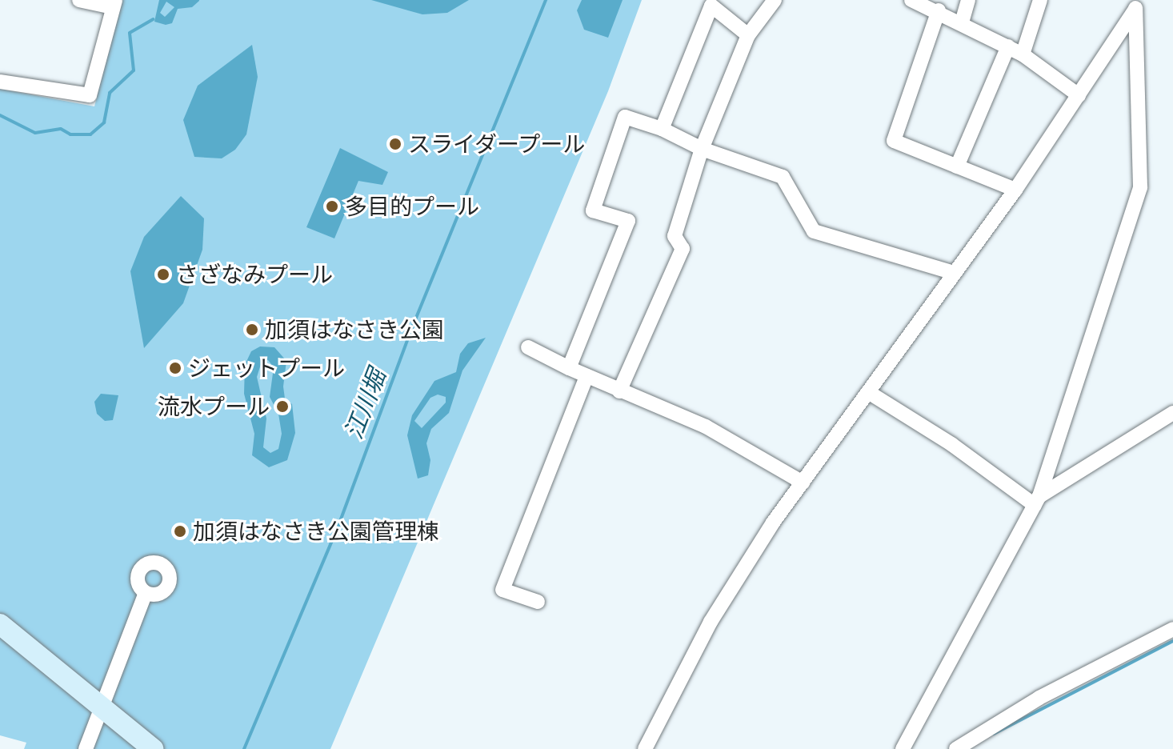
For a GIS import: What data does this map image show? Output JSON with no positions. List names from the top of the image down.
{
  "water": ["江川堀"],
  "places": [
    "スライダープール",
    "多目的プール",
    "さざなみプール",
    "加須はなさき公園",
    "ジェットプール",
    "流水プール",
    "加須はなさき公園管理棟"
  ]
}
